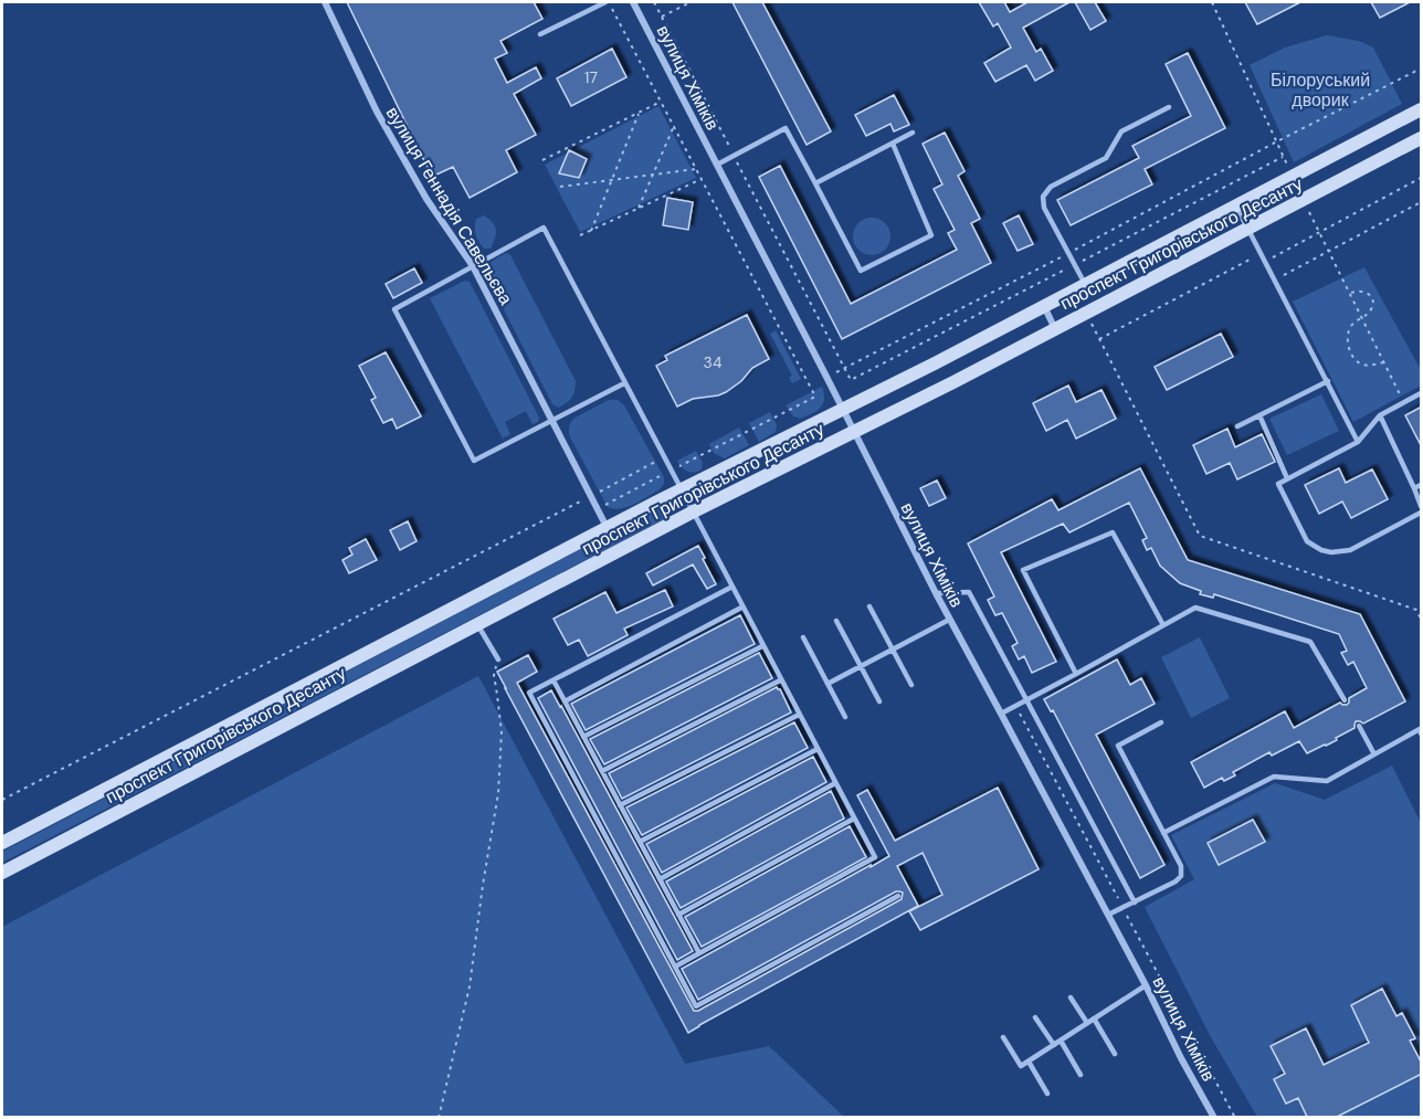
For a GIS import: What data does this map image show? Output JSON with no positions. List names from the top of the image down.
{
  "streets": {
    "street": ["вулиця Хіміків", "вулиця Геннадія Савельєва", "проспект Григорівського Десанту"]
  },
  "crossings": [
    ["вулиця Хіміків", "проспект Григорівського Десанту"],
    ["вулиця Геннадія Савельєва", "проспект Григорівського Десанту"]
  ],
  "parks": ["Білоруський дворик"],
  "house_numbers": ["17", "34"]
}
